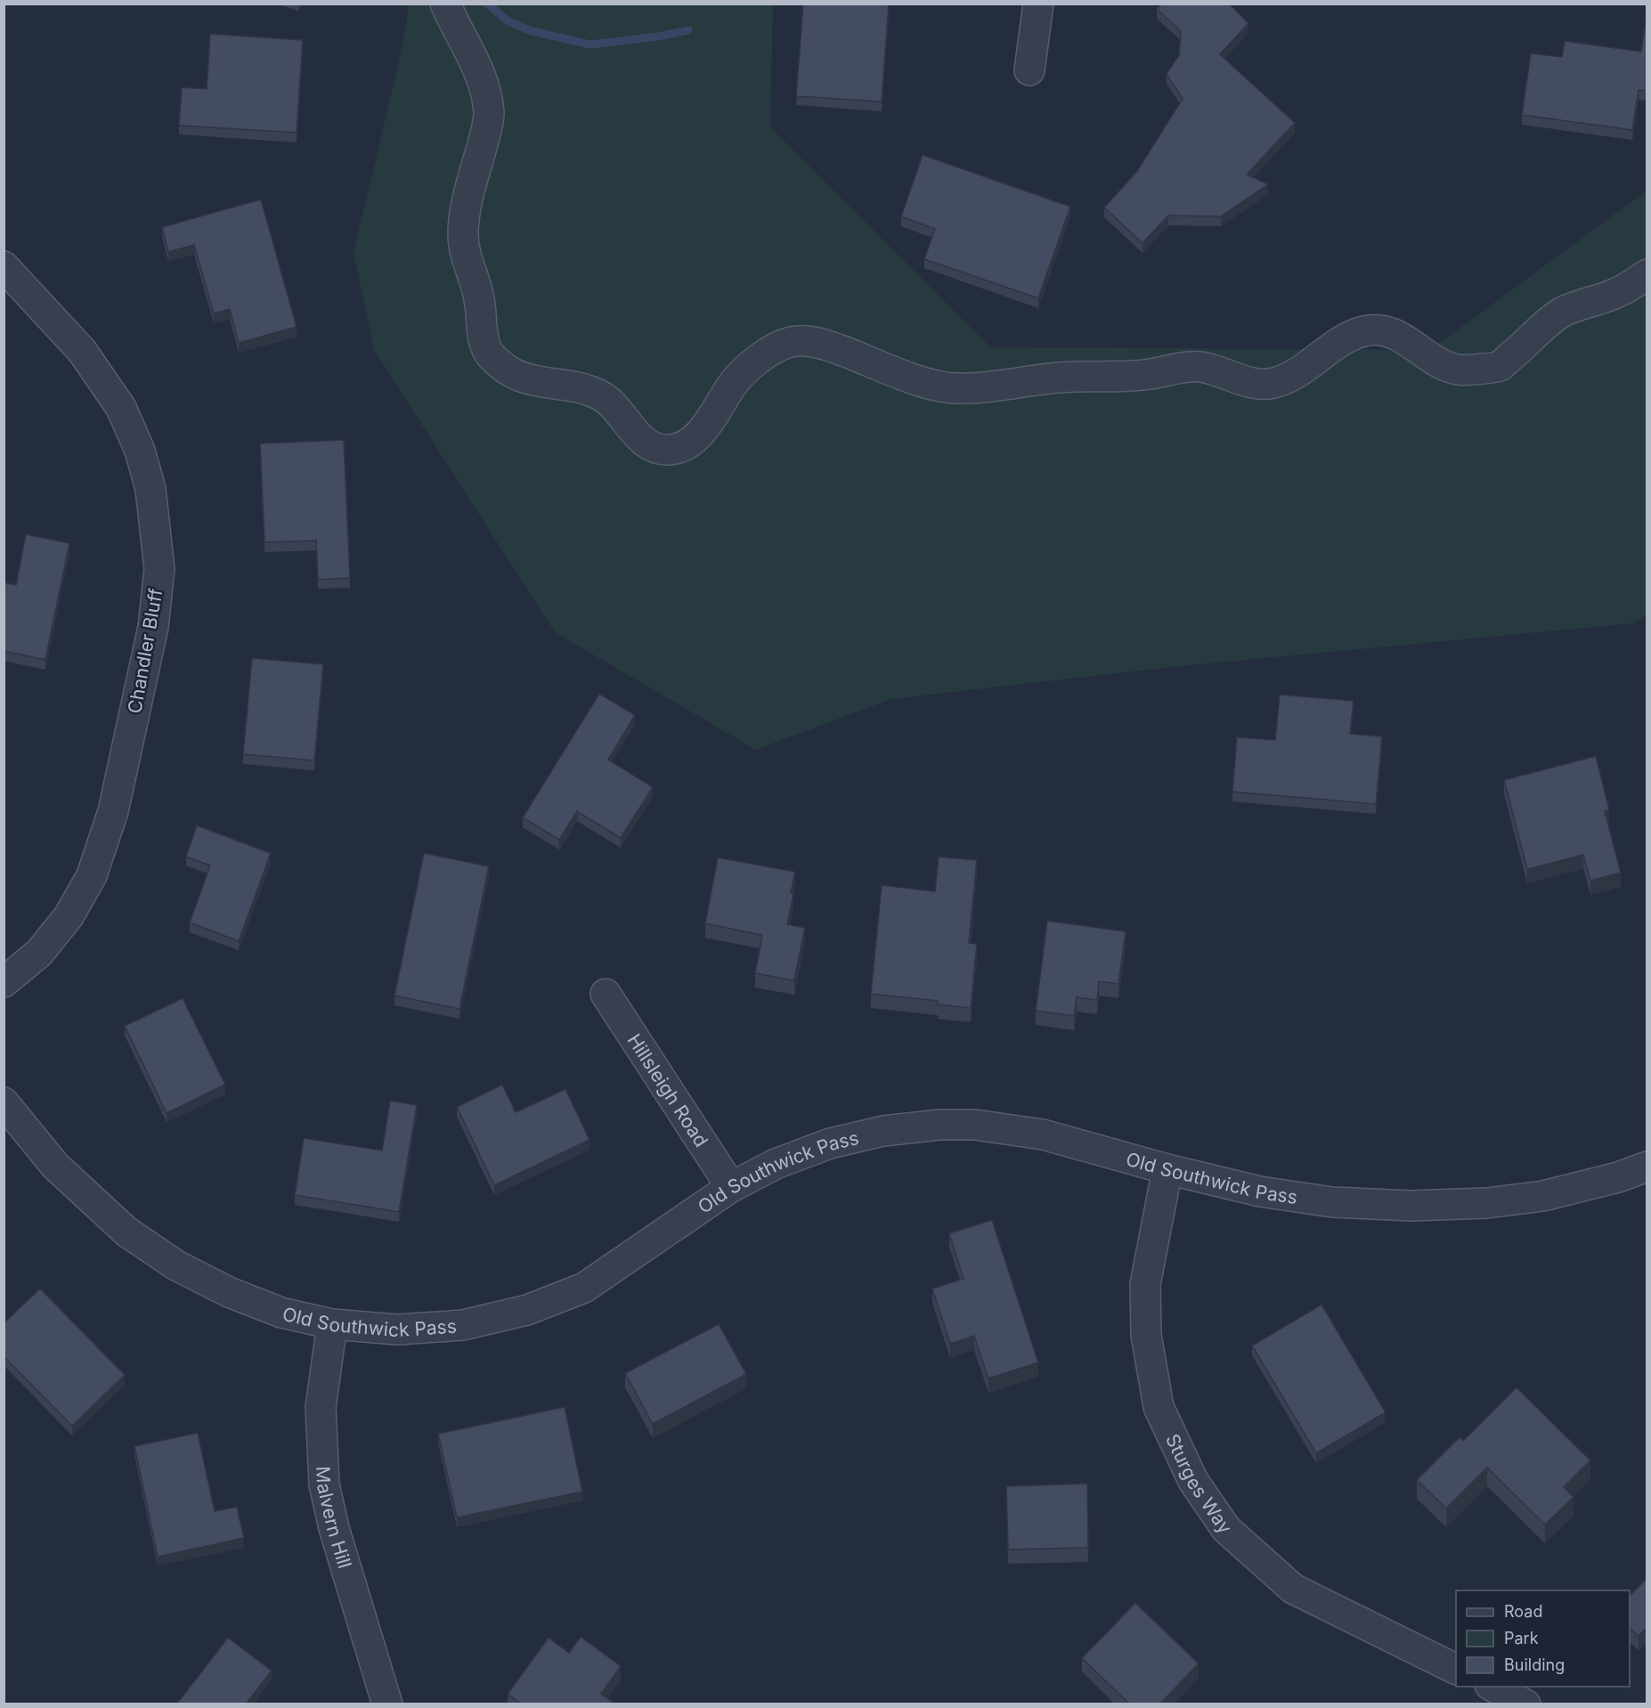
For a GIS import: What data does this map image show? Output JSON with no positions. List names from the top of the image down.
{
  "streets": {
    "street": [
      "Chandler Bluff",
      "Hillsleigh Road",
      "Old Southwick Pass",
      "Sturges Way",
      "Malvern Hill"
    ]
  },
  "crossings": [
    ["Hillsleigh Road", "Old Southwick Pass"],
    ["Old Southwick Pass", "Sturges Way"],
    ["Old Southwick Pass", "Malvern Hill"]
  ],
  "legend": ["Road", "Park", "Building"]
}
